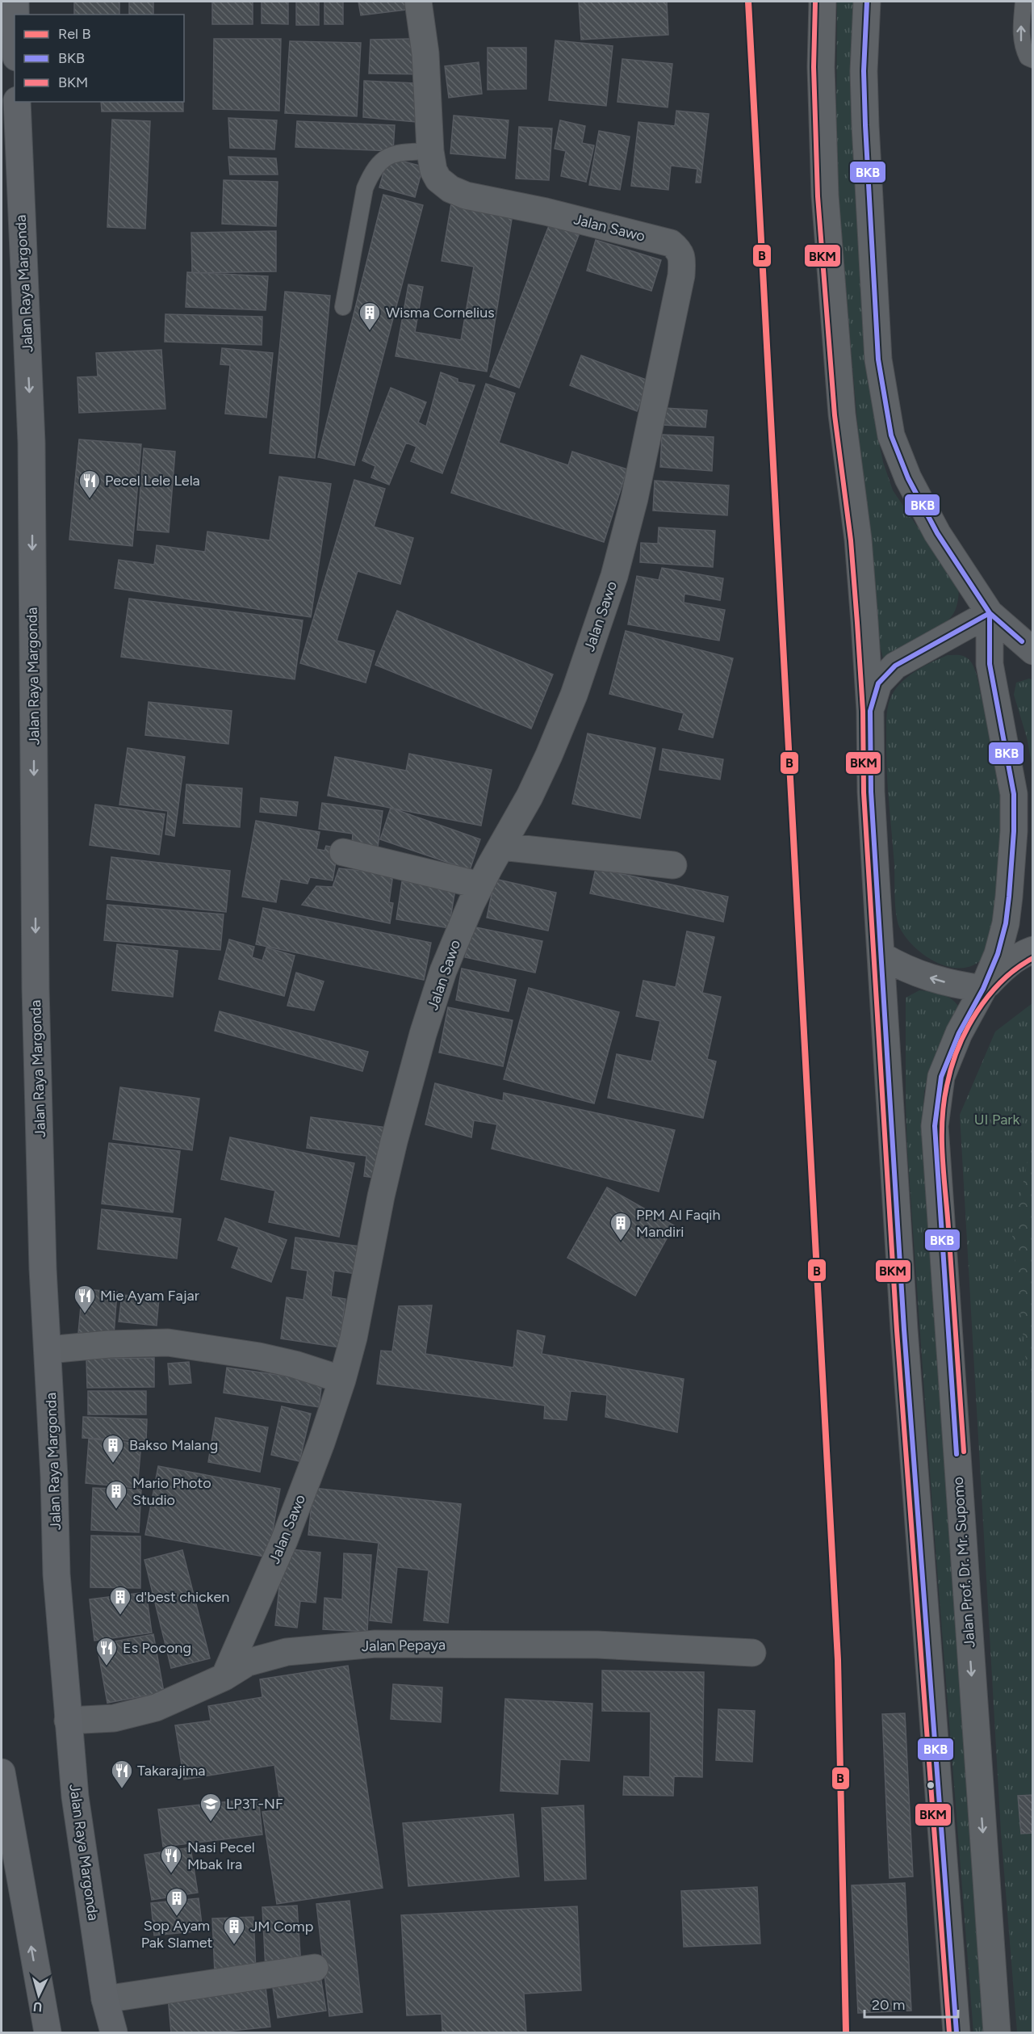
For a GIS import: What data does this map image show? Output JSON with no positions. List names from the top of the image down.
{
  "streets": {
    "main road": ["Jalan Raya Margonda"],
    "street": ["Jalan Sawo", "Jalan Prof. Dr. Mr. Supomo", "Jalan Pepaya"]
  },
  "crossings": [
    ["Jalan Sawo", "Jalan Pepaya"],
    ["Jalan Raya Margonda", "Jalan Pepaya"]
  ],
  "one_way": ["Jalan Raya Margonda"],
  "parks": ["UI Park"],
  "places": {
    "building": [
      "Wisma Cornelius",
      "PPM Al Faqih Mandiri",
      "Bakso Malang",
      "Mario Photo Studio",
      "d'best chicken",
      "Sop Ayam Pak Slamet",
      "JM Comp"
    ],
    "restaurant": [
      "Pecel Lele Lela",
      "Mie Ayam Fajar",
      "Es Pocong",
      "Takarajima",
      "Nasi Pecel Mbak Ira"
    ],
    "school or university": ["LP3T-NF"]
  },
  "lines": ["rail line B", "transit line BKB", "transit line BKM"],
  "legend": ["Rel B", "BKB", "BKM"],
  "scale_bar": "20 m",
  "north": "bottom"
}
